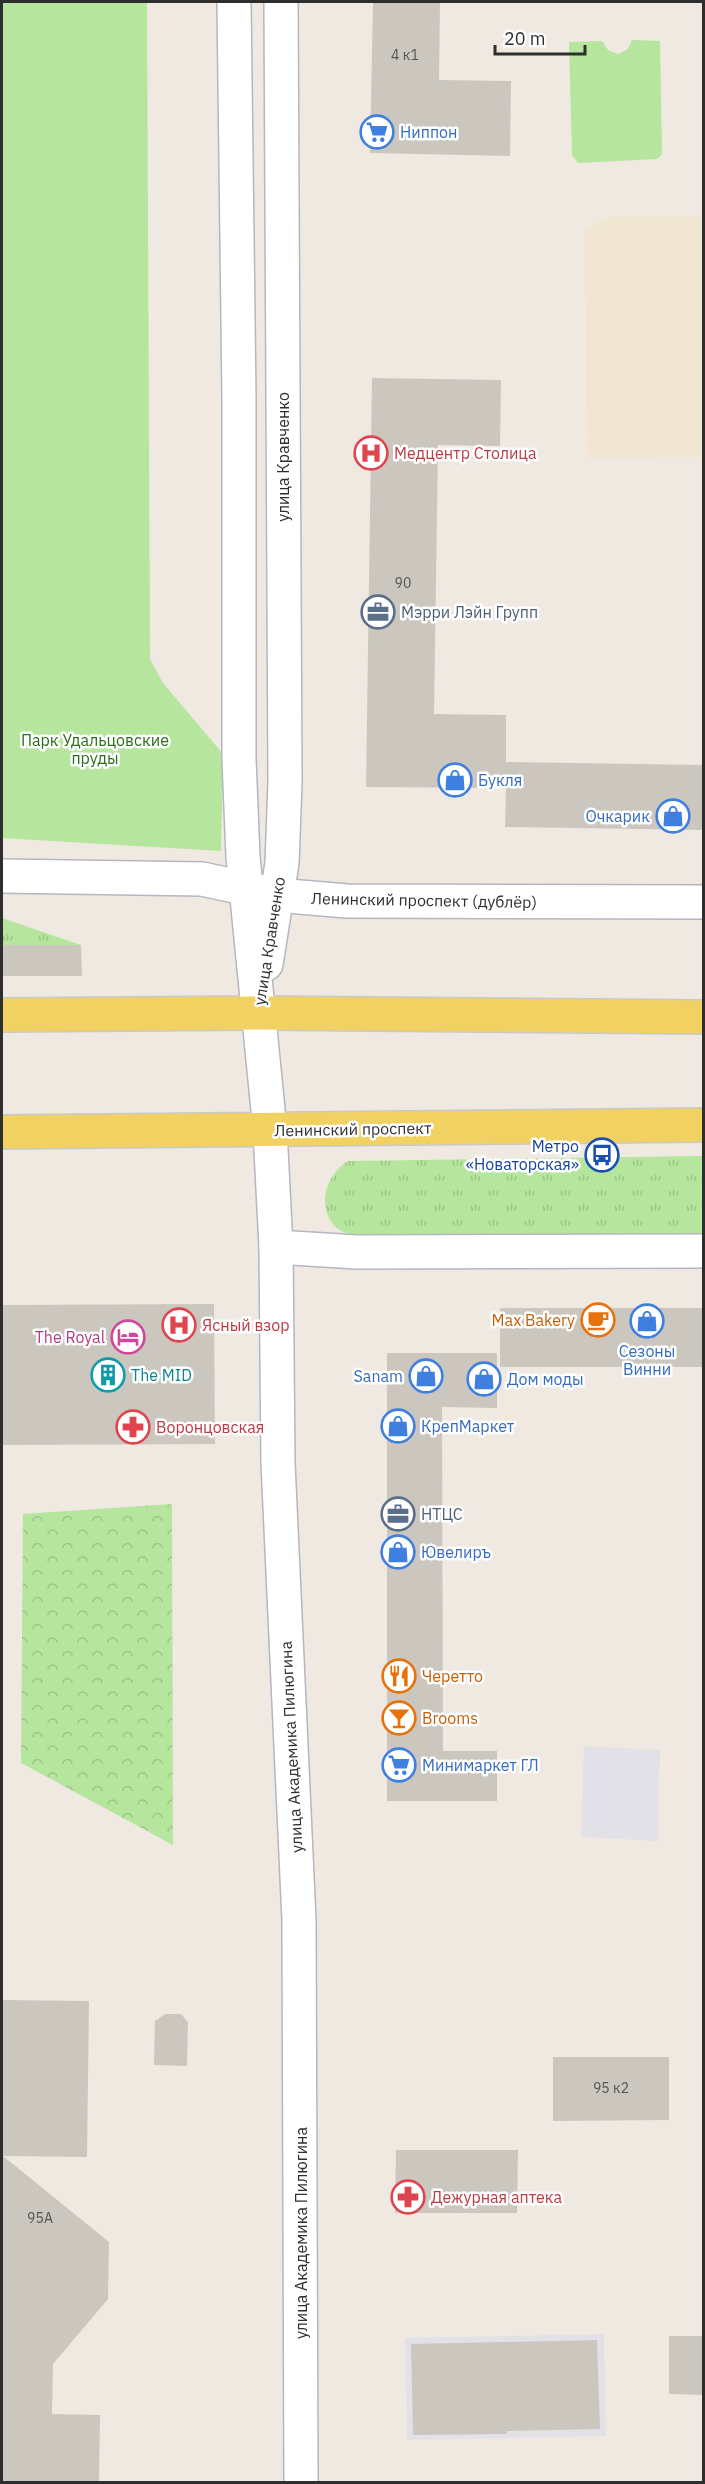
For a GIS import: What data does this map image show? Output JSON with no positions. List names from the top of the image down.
{
  "streets": {
    "main road": ["Ленинский проспект"],
    "street": ["улица Кравченко", "Ленинский проспект (дублёр)", "улица Академика Пилюгина"]
  },
  "crossings": [
    ["улица Кравченко", "Ленинский проспект (дублёр)"],
    ["улица Кравченко", "улица Академика Пилюгина"],
    ["Ленинский проспект", "улица Академика Пилюгина"]
  ],
  "parks": ["Парк Удальцовские пруды"],
  "places": {
    "supermarket": ["Ниппон", "Минимаркет ГЛ"],
    "hospital": ["Медцентр Столица", "Ясный взор"],
    "office": ["Мэрри Лэйн Групп", "НТЦС"],
    "shop": [
      "Букля",
      "Очкарик",
      "Сезоны Винни",
      "Sanam",
      "Дом моды",
      "КрепМаркет",
      "Ювелиръ"
    ],
    "bus stop": ["Метро «Новаторская»"],
    "cafe": ["Max Bakery"],
    "hotel": ["The Royal"],
    "building": ["The MID"],
    "pharmacy": ["Воронцовская", "Дежурная аптека"],
    "restaurant": ["Черетто"],
    "bar": ["Brooms"]
  },
  "house_numbers": [
    "4 к1",
    "90",
    "95 к2",
    "95А"
  ],
  "scale_bar": "20 m"
}
